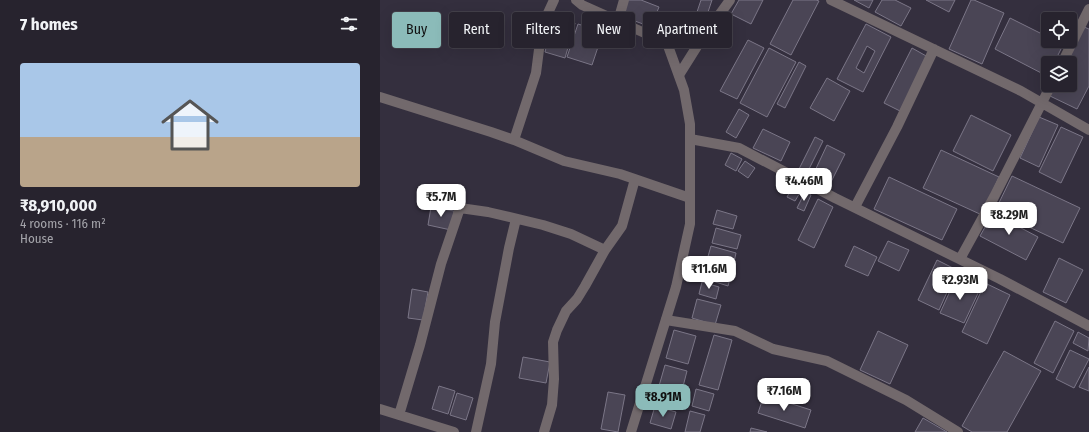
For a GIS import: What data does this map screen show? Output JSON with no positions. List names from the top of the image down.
{
  "page": {
    "heading": "7 homes",
    "chip": [
      "Buy",
      "Rent",
      "Filters",
      "New",
      "Apartment"
    ],
    "list": [
      {
        "name": "₹8,910,000",
        "note": "4 rooms · 116 m² · House"
      }
    ],
    "price": [
      "₹4.46M",
      "₹5.7M",
      "₹8.29M",
      "₹11.6M",
      "₹2.93M",
      "₹7.16M",
      "₹8.91M"
    ]
  }
}
